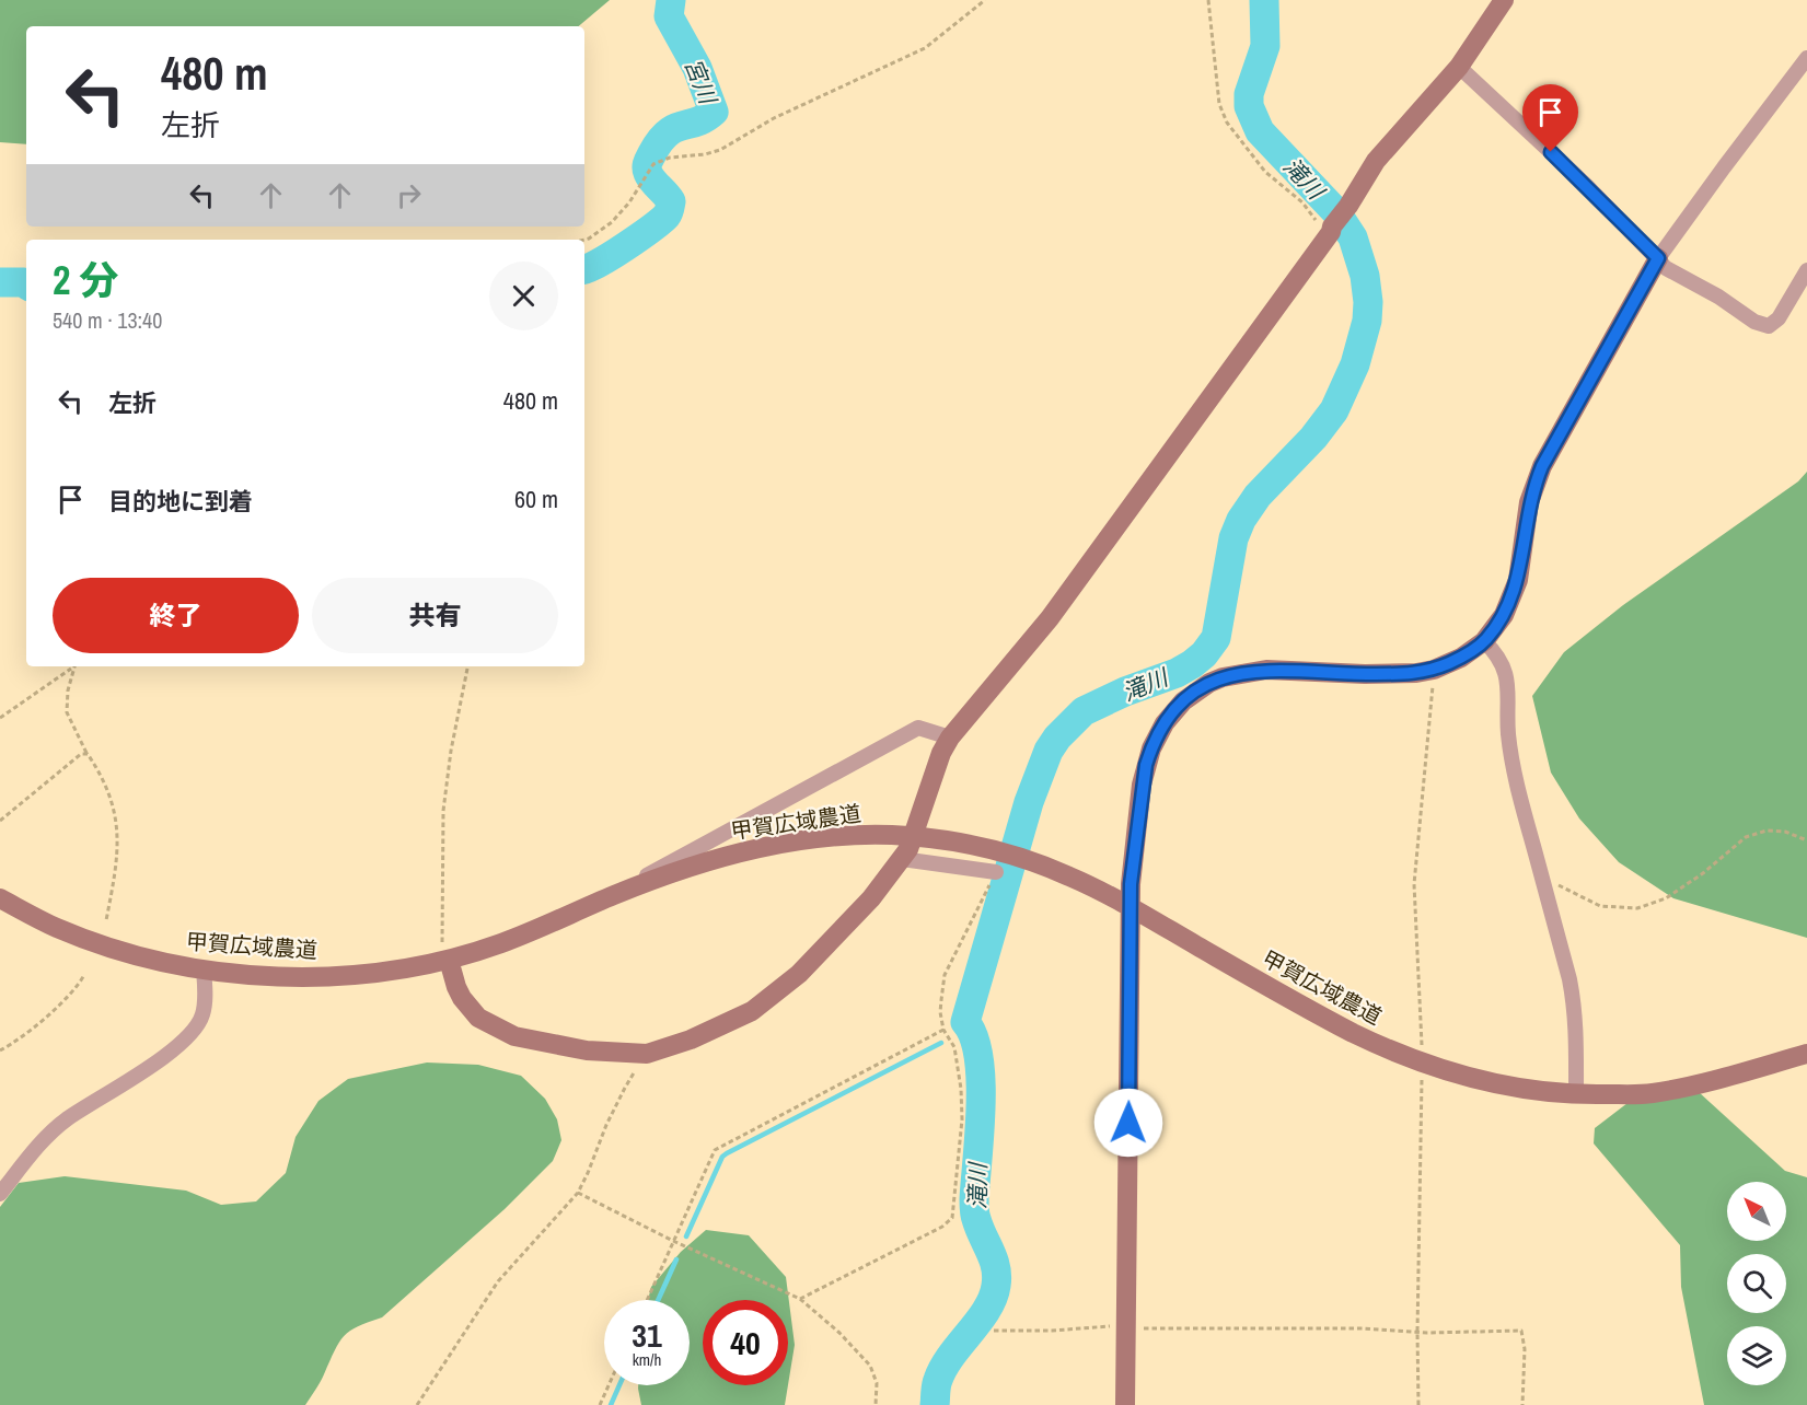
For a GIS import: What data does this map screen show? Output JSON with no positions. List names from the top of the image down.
{
  "streets": {
    "street": ["甲賀広域農道"]
  },
  "water": ["宮川", "滝川"],
  "north": "top left",
  "page": {
    "turn": ["480 m", "左折"],
    "heading": ["2 分", "540 m · 13:40"],
    "list": [
      {
        "name": "左折",
        "value": "480 m"
      },
      {
        "name": "目的地に到着",
        "value": "60 m"
      }
    ],
    "buttons": ["終了", "共有"],
    "speed": "31 km/h",
    "limit": "40"
  }
}
